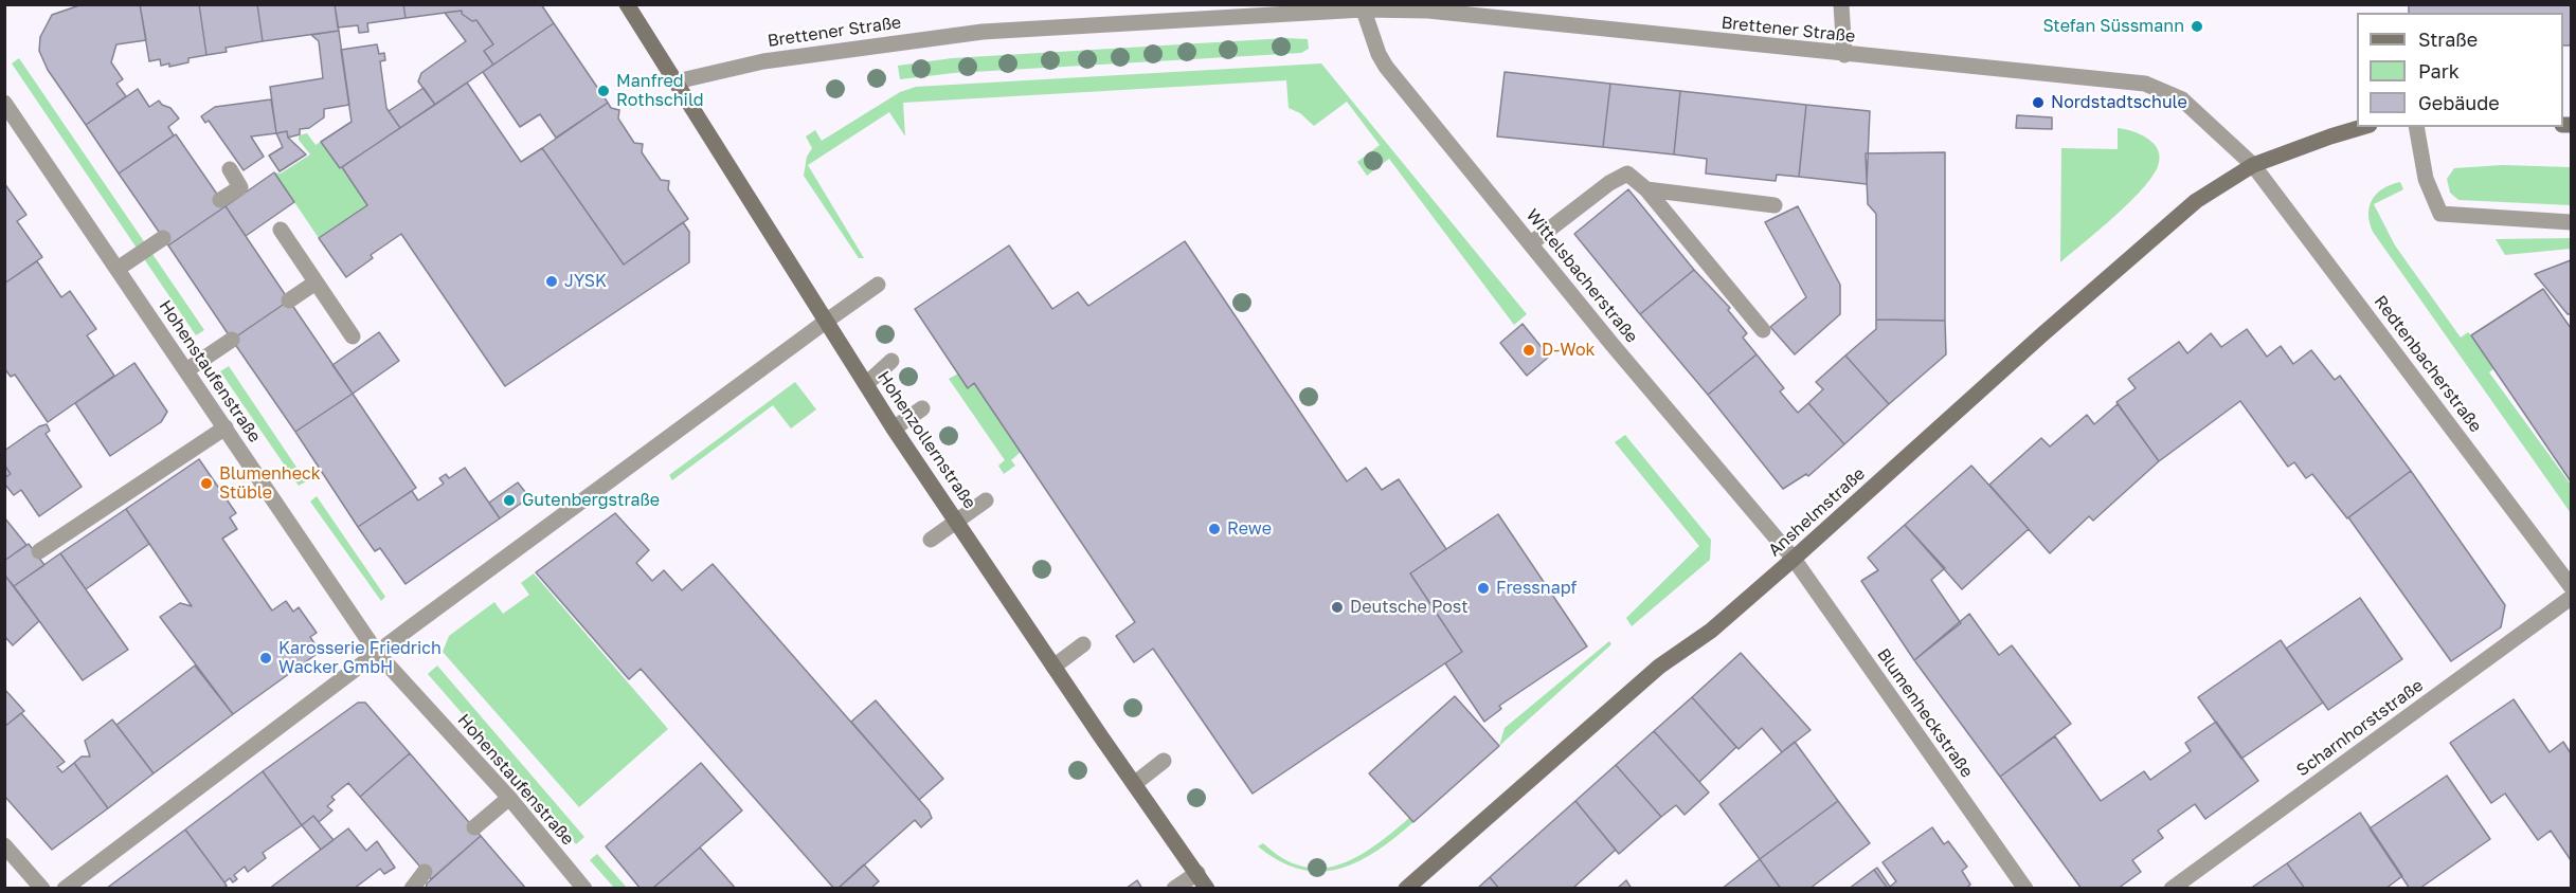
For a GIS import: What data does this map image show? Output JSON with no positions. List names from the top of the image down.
{
  "streets": {
    "main road": ["Hohenzollernstraße", "Anshelmstraße"],
    "street": [
      "Brettener Straße",
      "Wittelsbacherstraße",
      "Redtenbacherstraße",
      "Hohenstaufenstraße",
      "Blumenheckstraße",
      "Scharnhorststraße"
    ]
  },
  "crossings": [
    ["Brettener Straße", "Wittelsbacherstraße"],
    ["Brettener Straße", "Redtenbacherstraße"],
    ["Brettener Straße", "Hohenzollernstraße"],
    ["Brettener Straße", "Anshelmstraße"],
    ["Wittelsbacherstraße", "Anshelmstraße"],
    ["Wittelsbacherstraße", "Blumenheckstraße"],
    ["Redtenbacherstraße", "Anshelmstraße"],
    ["Anshelmstraße", "Blumenheckstraße"]
  ],
  "places": [
    "Stefan Süssmann",
    "Manfred Rothschild",
    "Nordstadtschule",
    "JYSK",
    "D-Wok",
    "Blumenheck Stüble",
    "Gutenbergstraße",
    "Rewe",
    "Fressnapf",
    "Deutsche Post",
    "Karosserie Friedrich Wacker GmbH"
  ],
  "legend": ["Straße", "Park", "Gebäude"]
}
